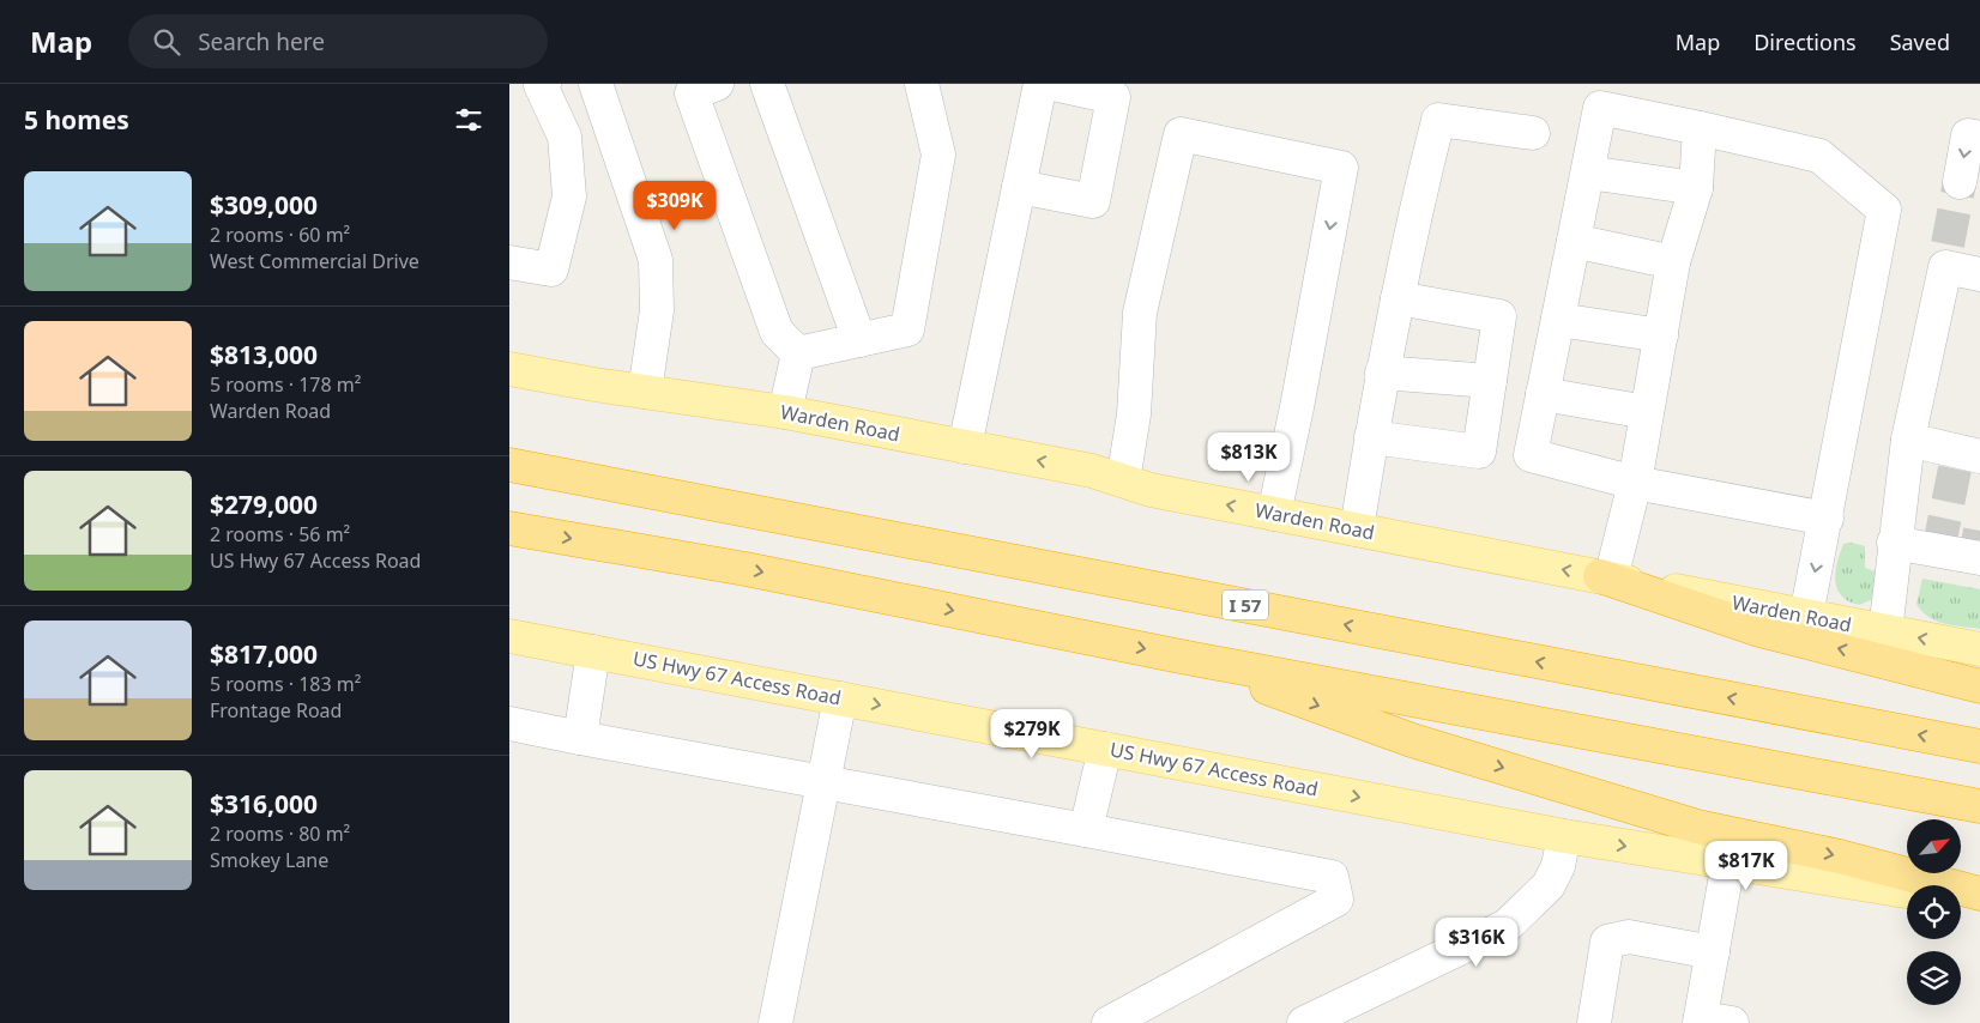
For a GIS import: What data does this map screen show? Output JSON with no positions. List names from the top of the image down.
{
  "streets": {
    "highway": ["I 57"],
    "main road": ["Warden Road", "US Hwy 67 Access Road"]
  },
  "one_way": ["Warden Road", "US Hwy 67 Access Road"],
  "north": "top right",
  "page": {
    "header": "Map",
    "search": "Search here",
    "nav": ["Map", "Directions", "Saved"],
    "heading": "5 homes",
    "list": [
      {
        "name": "$309,000",
        "note": "2 rooms · 60 m² · West Commercial Drive"
      },
      {
        "name": "$813,000",
        "note": "5 rooms · 178 m² · Warden Road"
      },
      {
        "name": "$279,000",
        "note": "2 rooms · 56 m² · US Hwy 67 Access Road"
      },
      {
        "name": "$817,000",
        "note": "5 rooms · 183 m² · Frontage Road"
      },
      {
        "name": "$316,000",
        "note": "2 rooms · 80 m² · Smokey Lane"
      }
    ],
    "price": [
      "$309K",
      "$813K",
      "$279K",
      "$817K",
      "$316K"
    ]
  }
}
